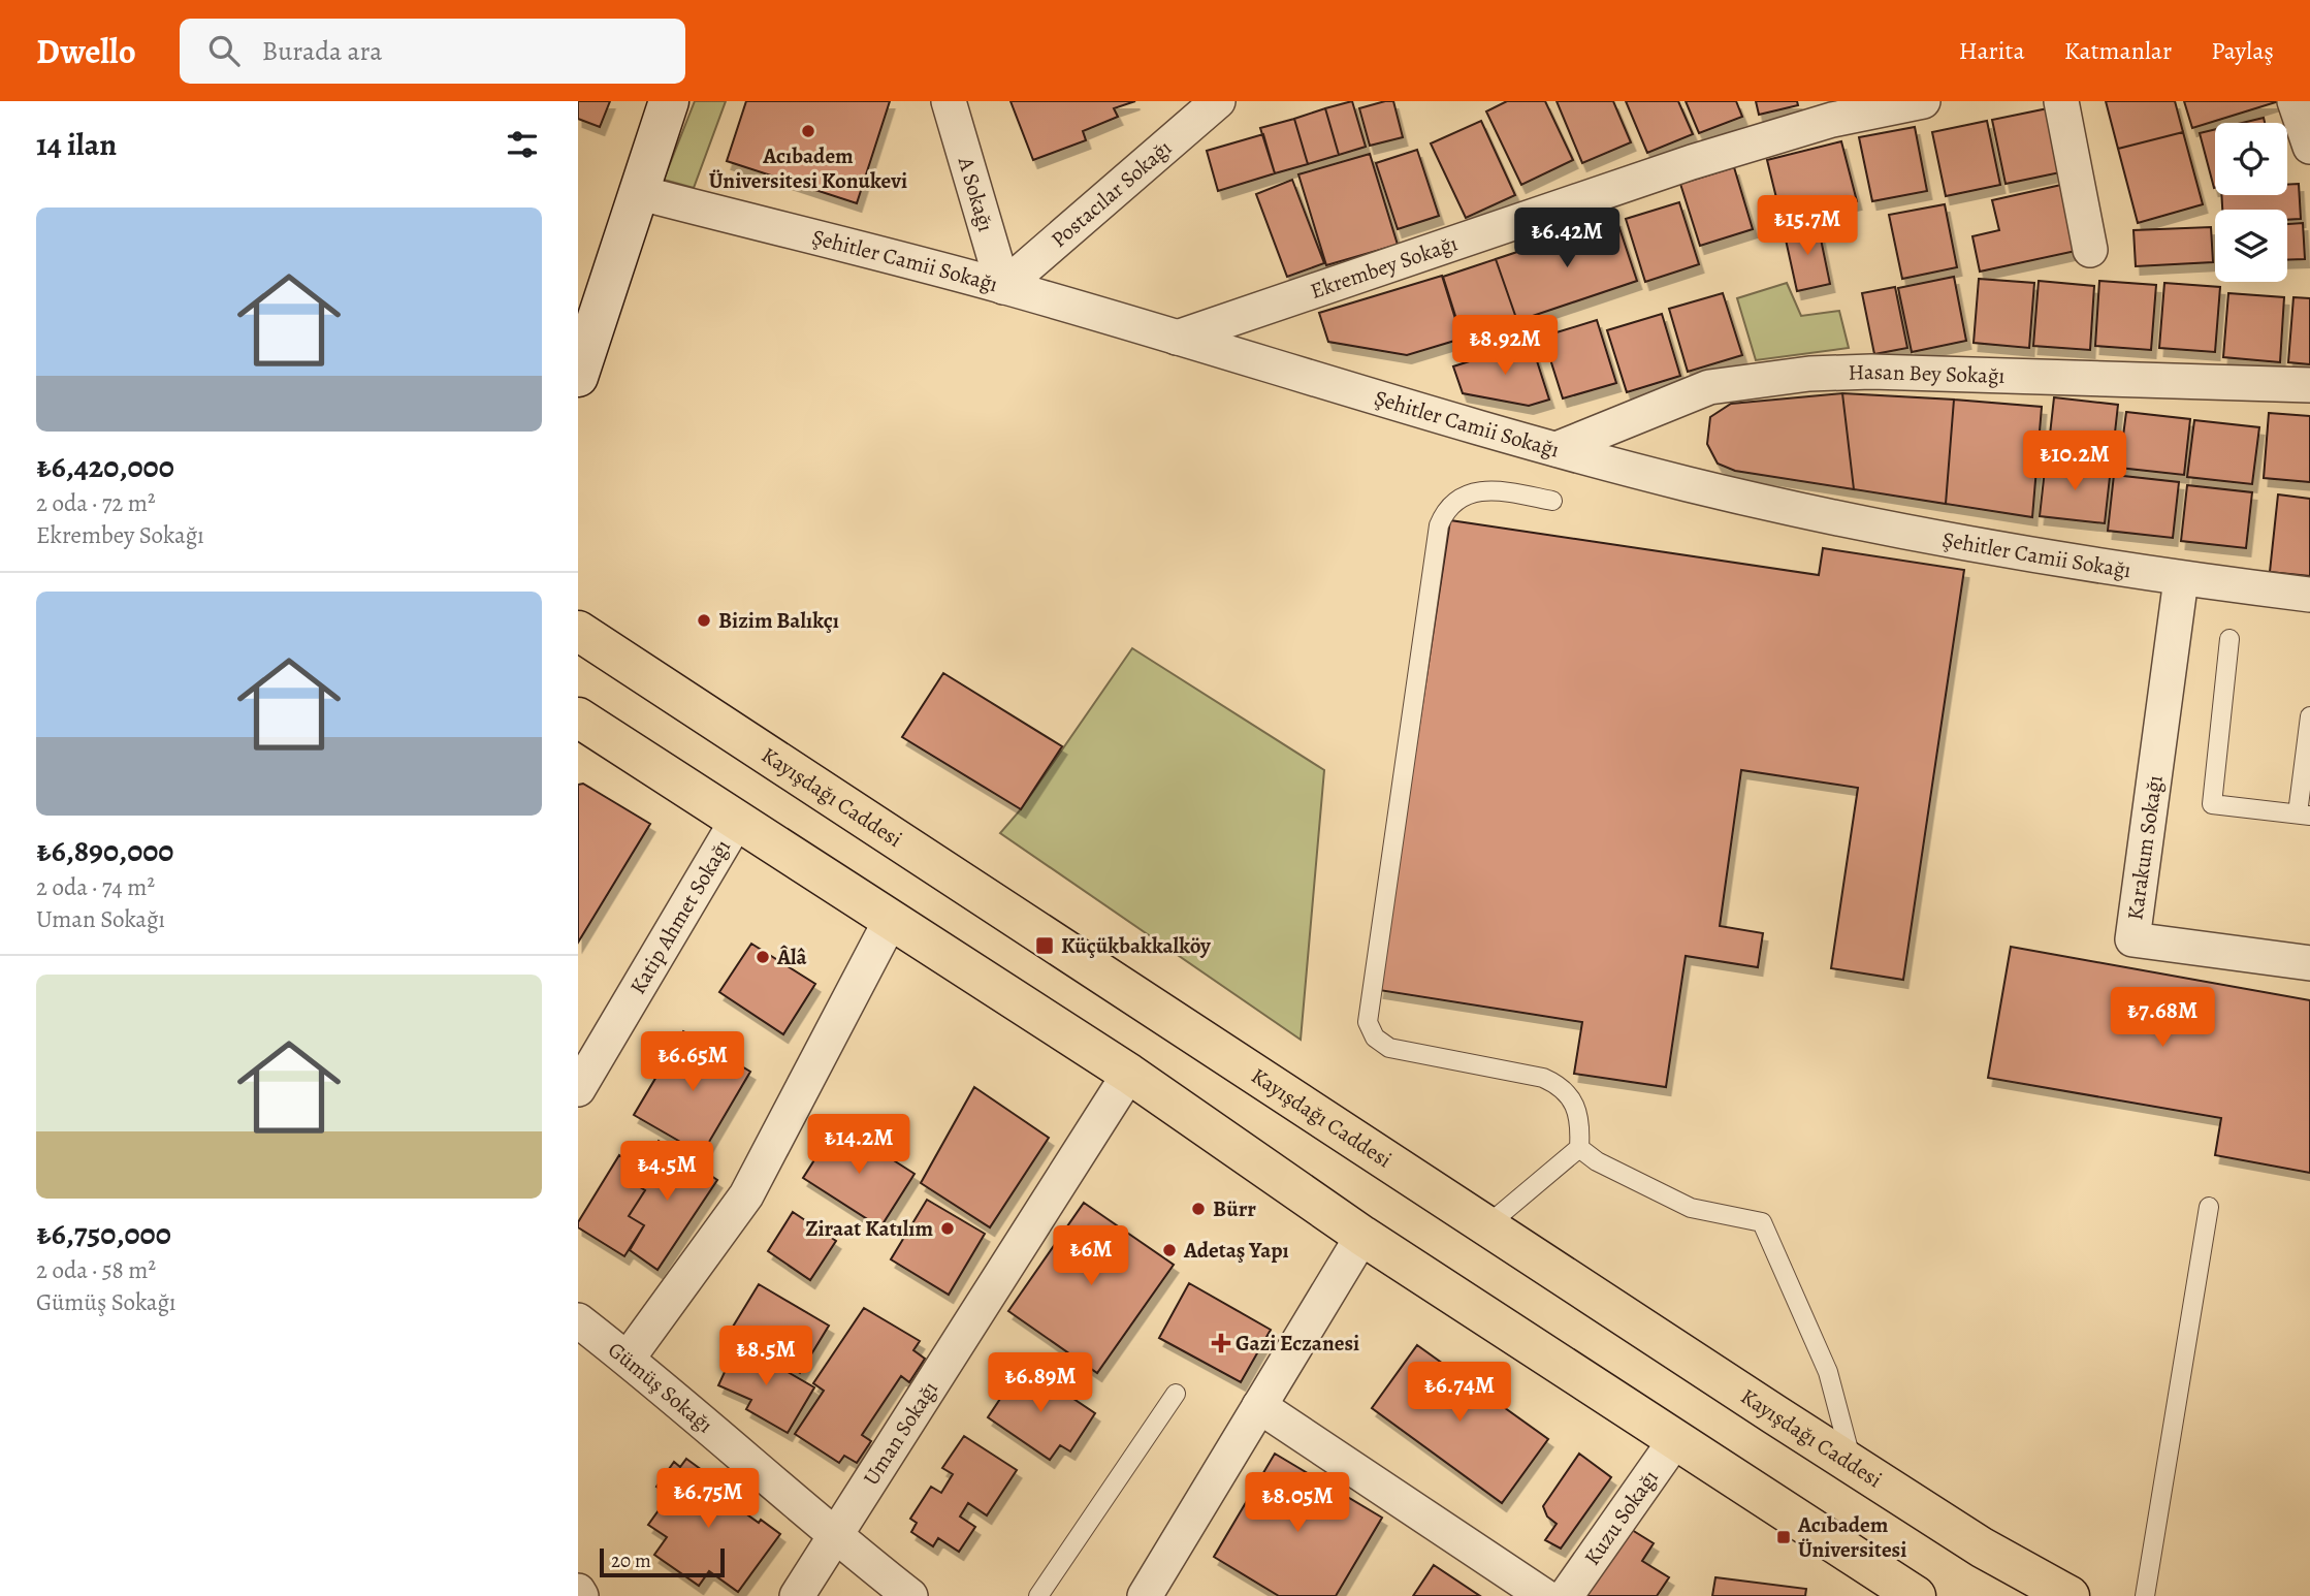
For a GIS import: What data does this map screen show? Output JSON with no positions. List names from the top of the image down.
{
  "streets": {
    "main road": ["Kayışdağı Caddesi"],
    "street": [
      "A Sokağı",
      "Postacılar Sokağı",
      "Şehitler Camii Sokağı",
      "Ekrembey Sokağı",
      "Hasan Bey Sokağı",
      "Karakum Sokağı",
      "Katip Ahmet Sokağı",
      "Gümüş Sokağı",
      "Uman Sokağı",
      "Kuzu Sokağı"
    ]
  },
  "crossings": [
    ["A Sokağı", "Postacılar Sokağı"],
    ["A Sokağı", "Şehitler Camii Sokağı"],
    ["Postacılar Sokağı", "Şehitler Camii Sokağı"],
    ["Şehitler Camii Sokağı", "Ekrembey Sokağı"],
    ["Şehitler Camii Sokağı", "Hasan Bey Sokağı"],
    ["Şehitler Camii Sokağı", "Karakum Sokağı"],
    ["Gümüş Sokağı", "Uman Sokağı"]
  ],
  "places": {
    "other": [
      "Acıbadem Üniversitesi Konukevi",
      "Bizim Balıkçı",
      "Âlâ",
      "Bürr",
      "Ziraat Katılım",
      "Adetaş Yapı"
    ],
    "transit": ["Küçükbakkalköy", "Acıbadem Üniversitesi"],
    "health": ["Gazi Eczanesi"]
  },
  "scale_bar": "20 m",
  "page": {
    "header": "Dwello",
    "search": "Burada ara",
    "nav": ["Harita", "Katmanlar", "Paylaş"],
    "heading": "14 ilan",
    "list": [
      {
        "name": "₺6,420,000",
        "note": "2 oda · 72 m² · Ekrembey Sokağı"
      },
      {
        "name": "₺6,890,000",
        "note": "2 oda · 74 m² · Uman Sokağı"
      },
      {
        "name": "₺6,750,000",
        "note": "2 oda · 58 m² · Gümüş Sokağı"
      }
    ],
    "price": [
      "₺15.7M",
      "₺6.42M",
      "₺8.92M",
      "₺10.2M",
      "₺7.68M",
      "₺6.65M",
      "₺14.2M",
      "₺4.5M",
      "₺6M",
      "₺8.5M",
      "₺6.89M",
      "₺6.74M",
      "₺6.75M",
      "₺8.05M"
    ],
    "scale": "20 m"
  }
}
